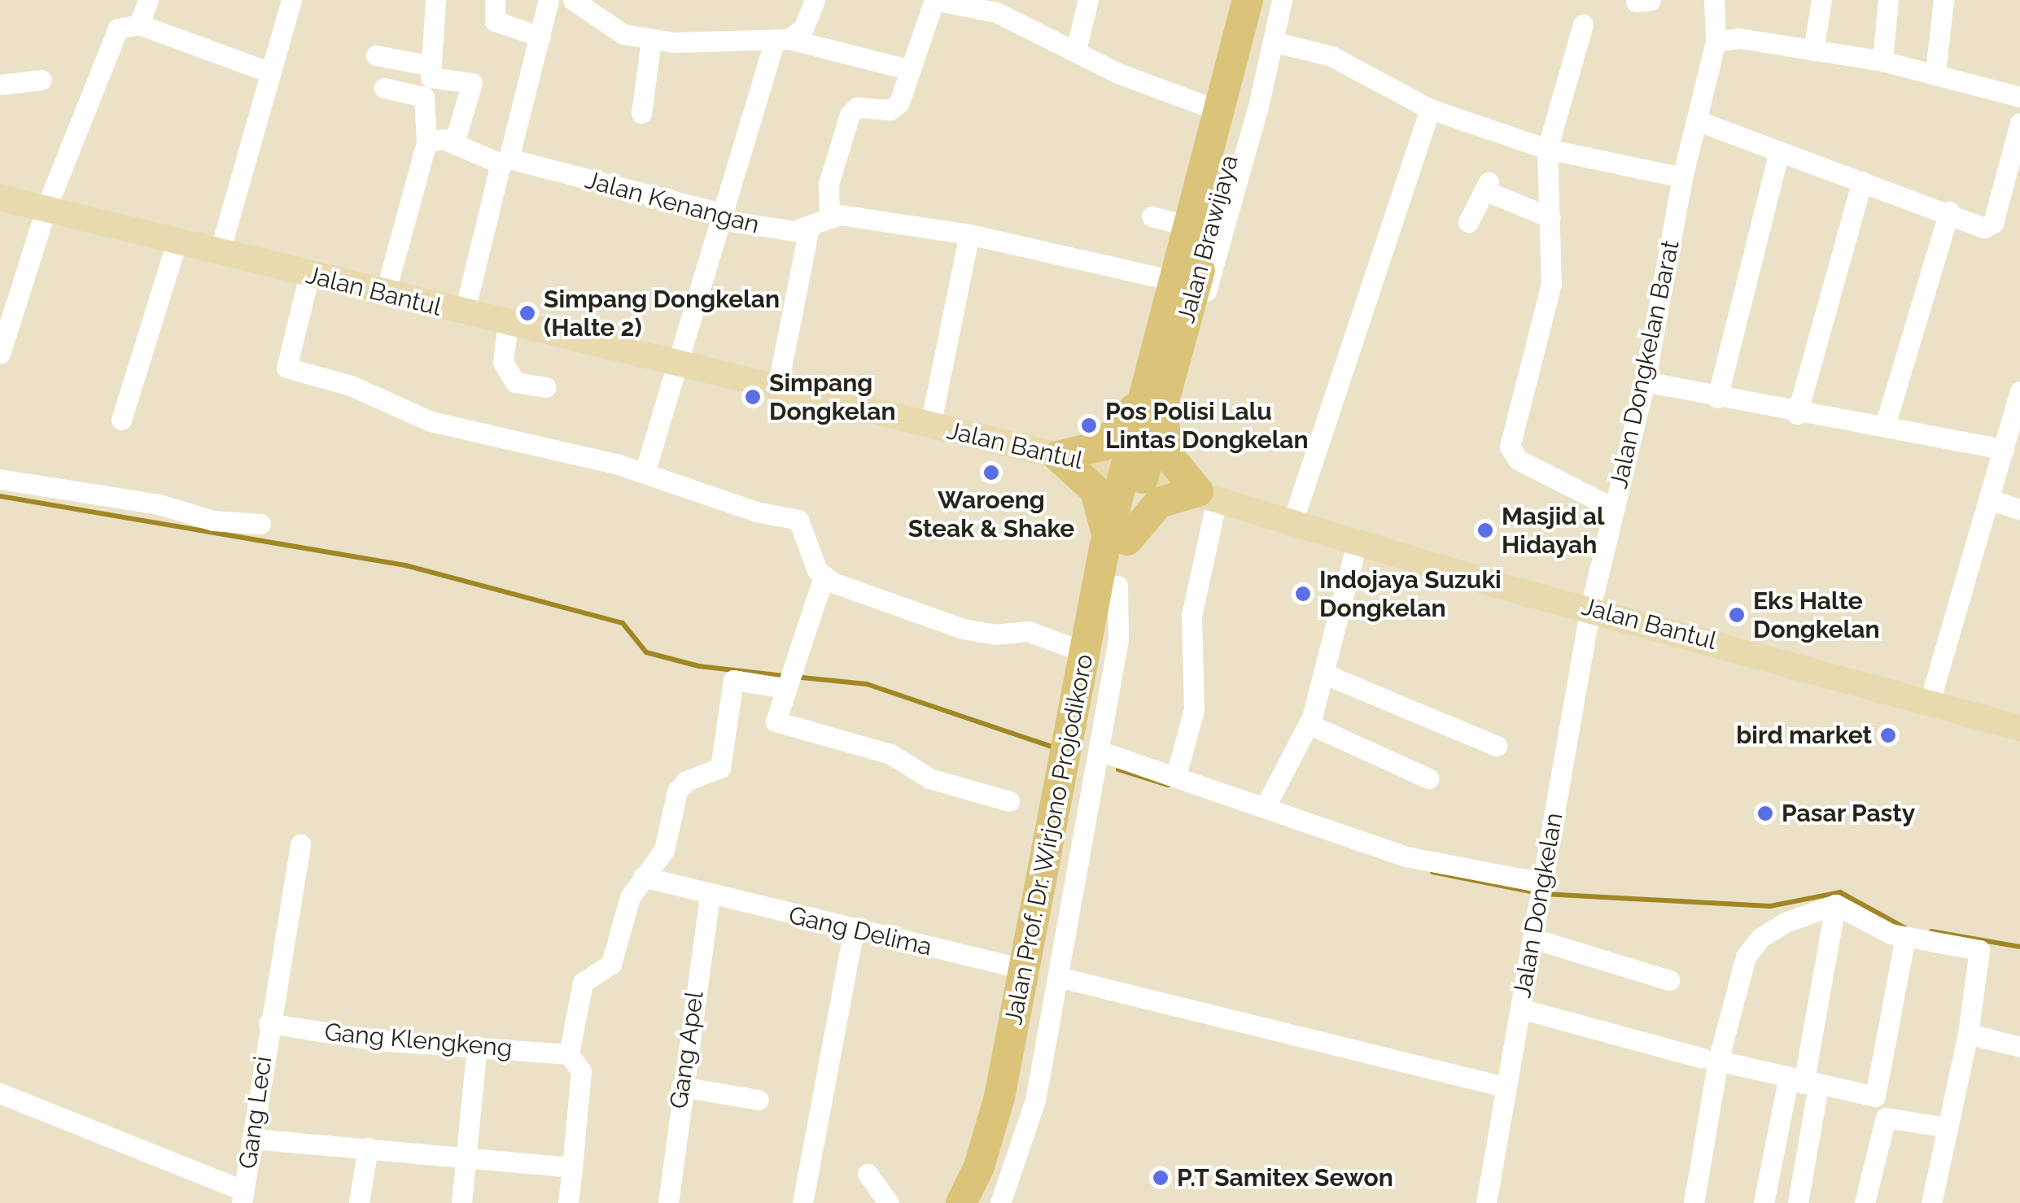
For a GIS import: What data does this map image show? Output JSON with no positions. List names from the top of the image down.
{
  "streets": {
    "highway": ["Jalan Brawijaya", "Jalan Prof. Dr. Wirjono Projodikoro"],
    "main road": ["Jalan Bantul"],
    "street": [
      "Jalan Kenangan",
      "Jalan Dongkelan Barat",
      "Jalan Dongkelan",
      "Gang Delima",
      "Gang Klengkeng",
      "Gang Apel",
      "Gang Leci"
    ]
  },
  "crossings": [
    ["Jalan Brawijaya", "Jalan Bantul"],
    ["Jalan Brawijaya", "Jalan Prof. Dr. Wirjono Projodikoro"],
    ["Jalan Bantul", "Jalan Dongkelan Barat"],
    ["Jalan Bantul", "Jalan Prof. Dr. Wirjono Projodikoro"],
    ["Jalan Bantul", "Jalan Dongkelan"],
    ["Jalan Dongkelan Barat", "Jalan Dongkelan"],
    ["Gang Delima", "Gang Apel"],
    ["Gang Klengkeng", "Gang Leci"]
  ],
  "places": [
    "Simpang Dongkelan (Halte 2)",
    "Simpang Dongkelan",
    "Pos Polisi Lalu Lintas Dongkelan",
    "Waroeng Steak & Shake",
    "Masjid al Hidayah",
    "Indojaya Suzuki Dongkelan",
    "Eks Halte Dongkelan",
    "bird market",
    "Pasar Pasty",
    "P.T Samitex Sewon"
  ]
}
